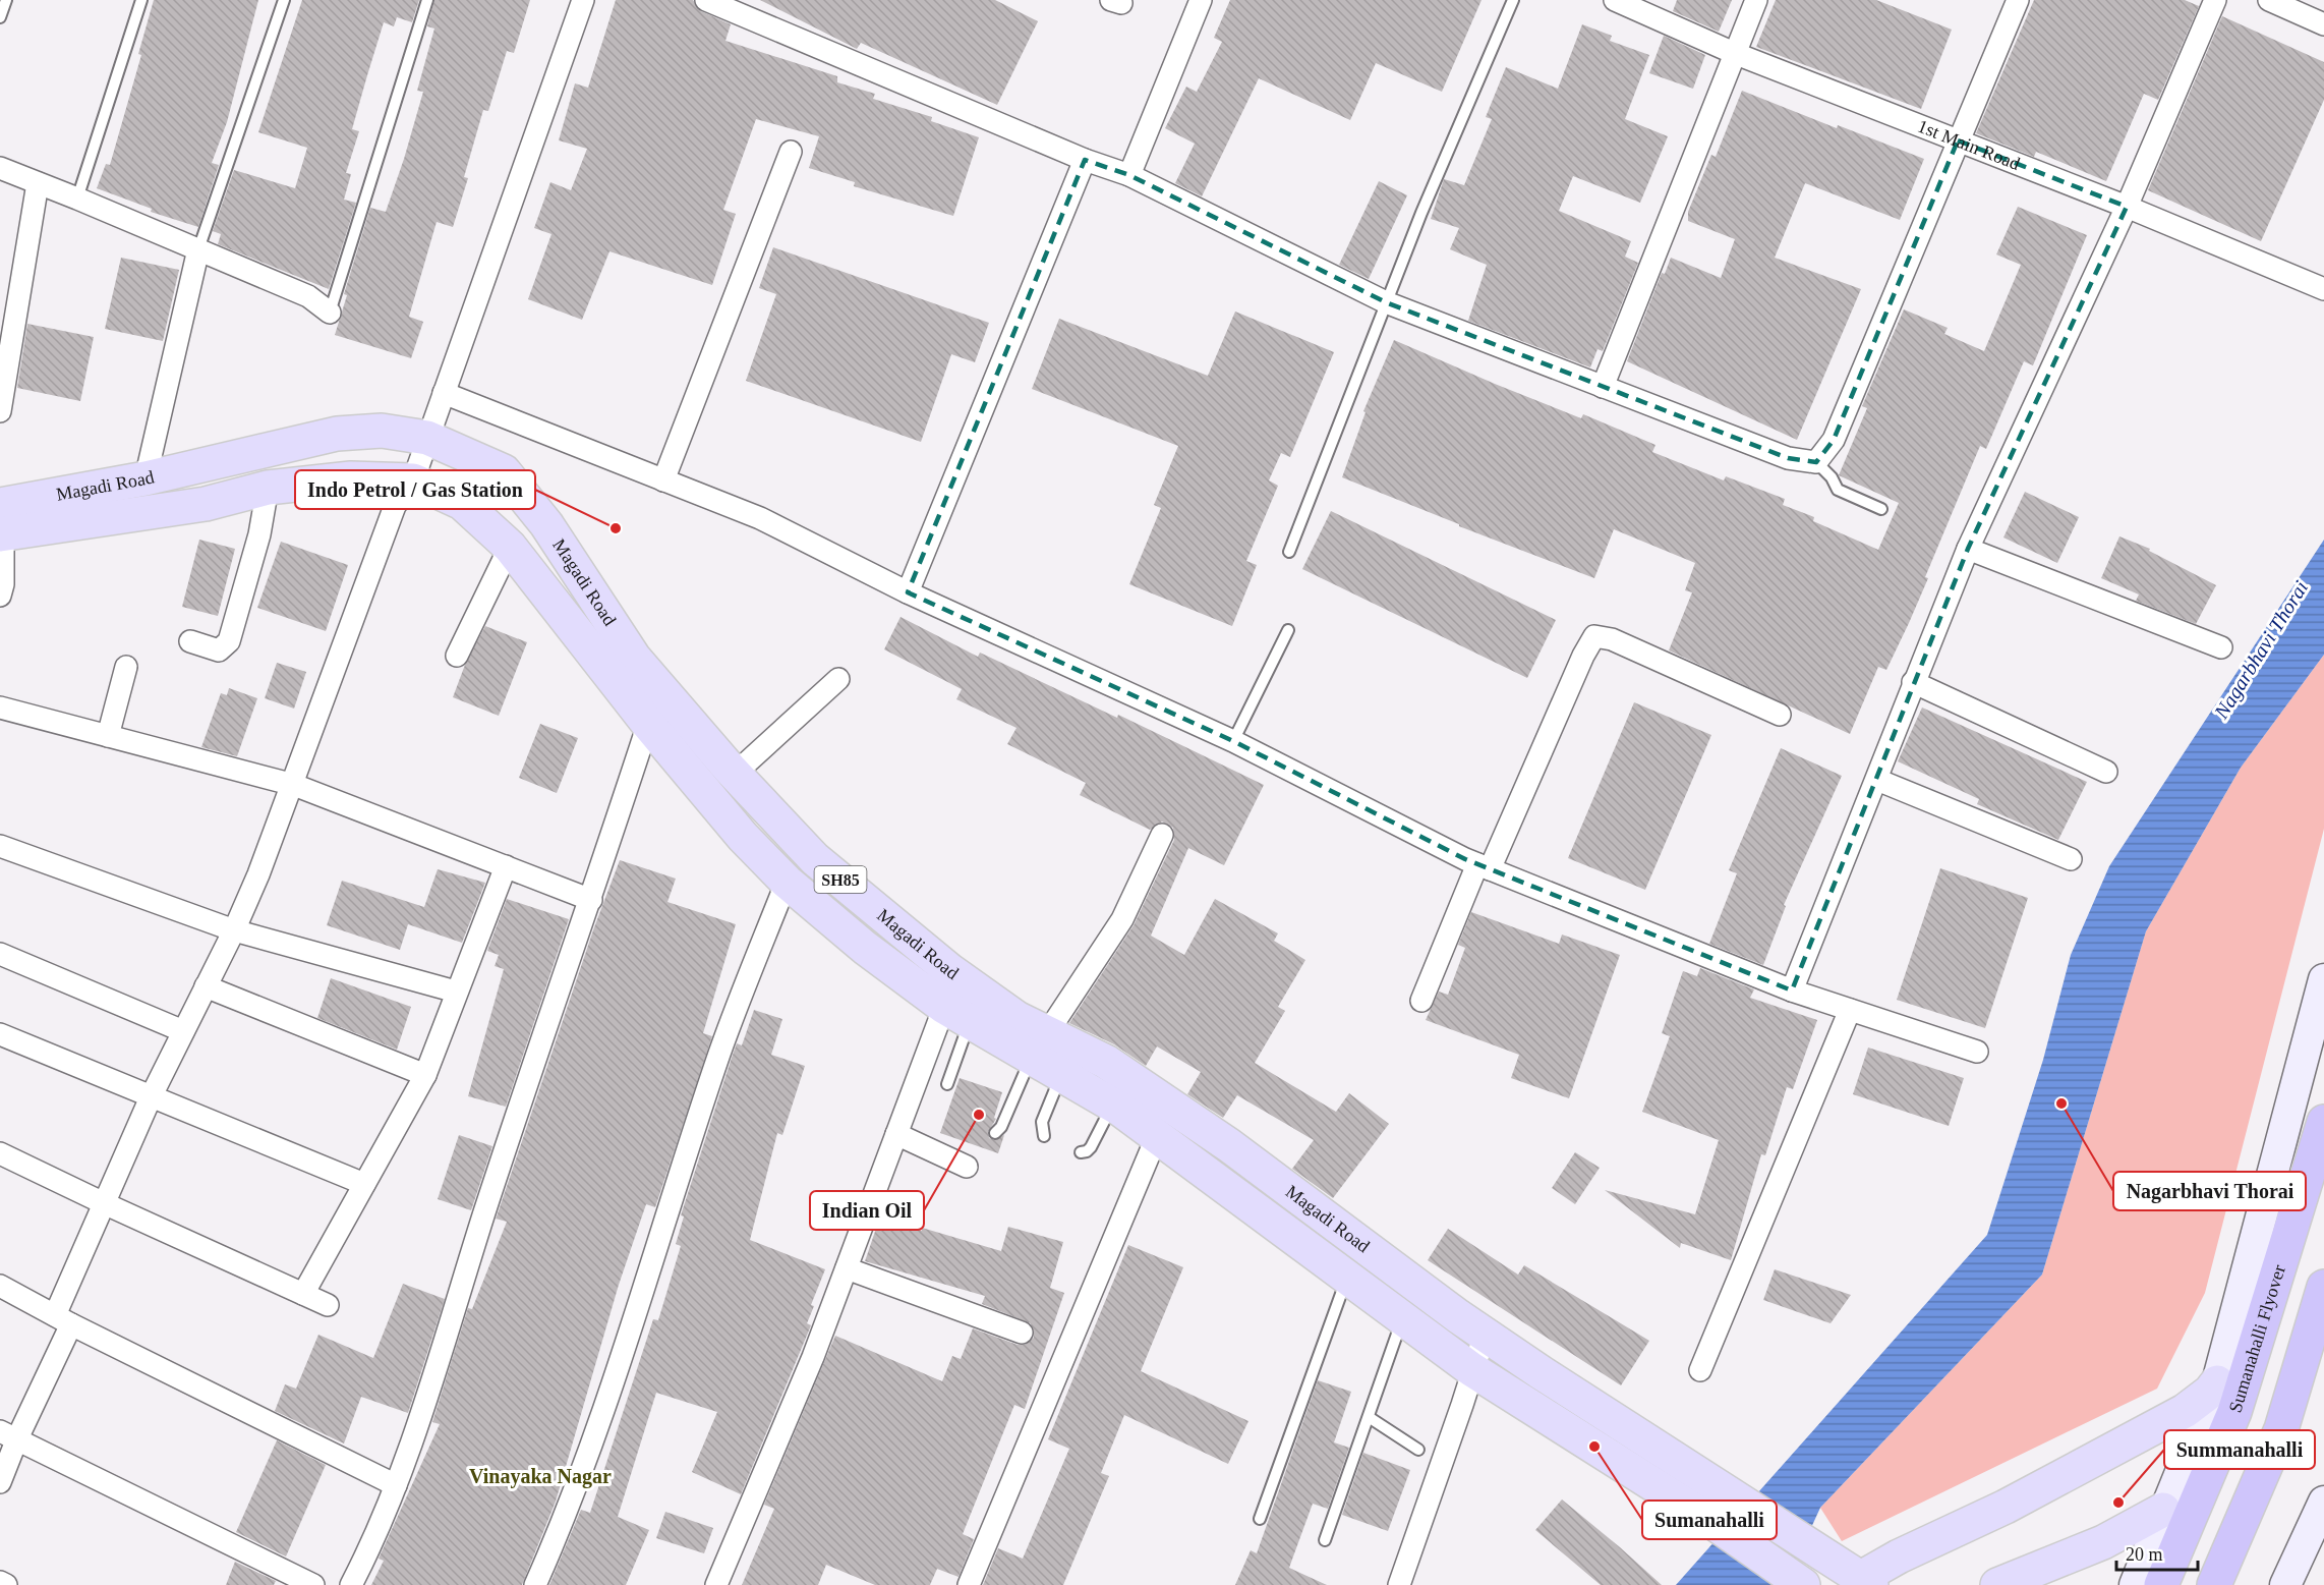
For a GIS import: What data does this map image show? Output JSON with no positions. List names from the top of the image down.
{
  "streets": {
    "highway": ["Sumanahalli Flyover"],
    "main road": ["Magadi Road", "SH85"],
    "street": ["1st Main Road"]
  },
  "districts": ["Vinayaka Nagar"],
  "water": ["Nagarbhavi Thorai"],
  "places": [
    "Indo Petrol / Gas Station",
    "Nagarbhavi Thorai",
    "Indian Oil",
    "Sumanahalli",
    "Summanahalli"
  ],
  "scale_bar": "20 m"
}
